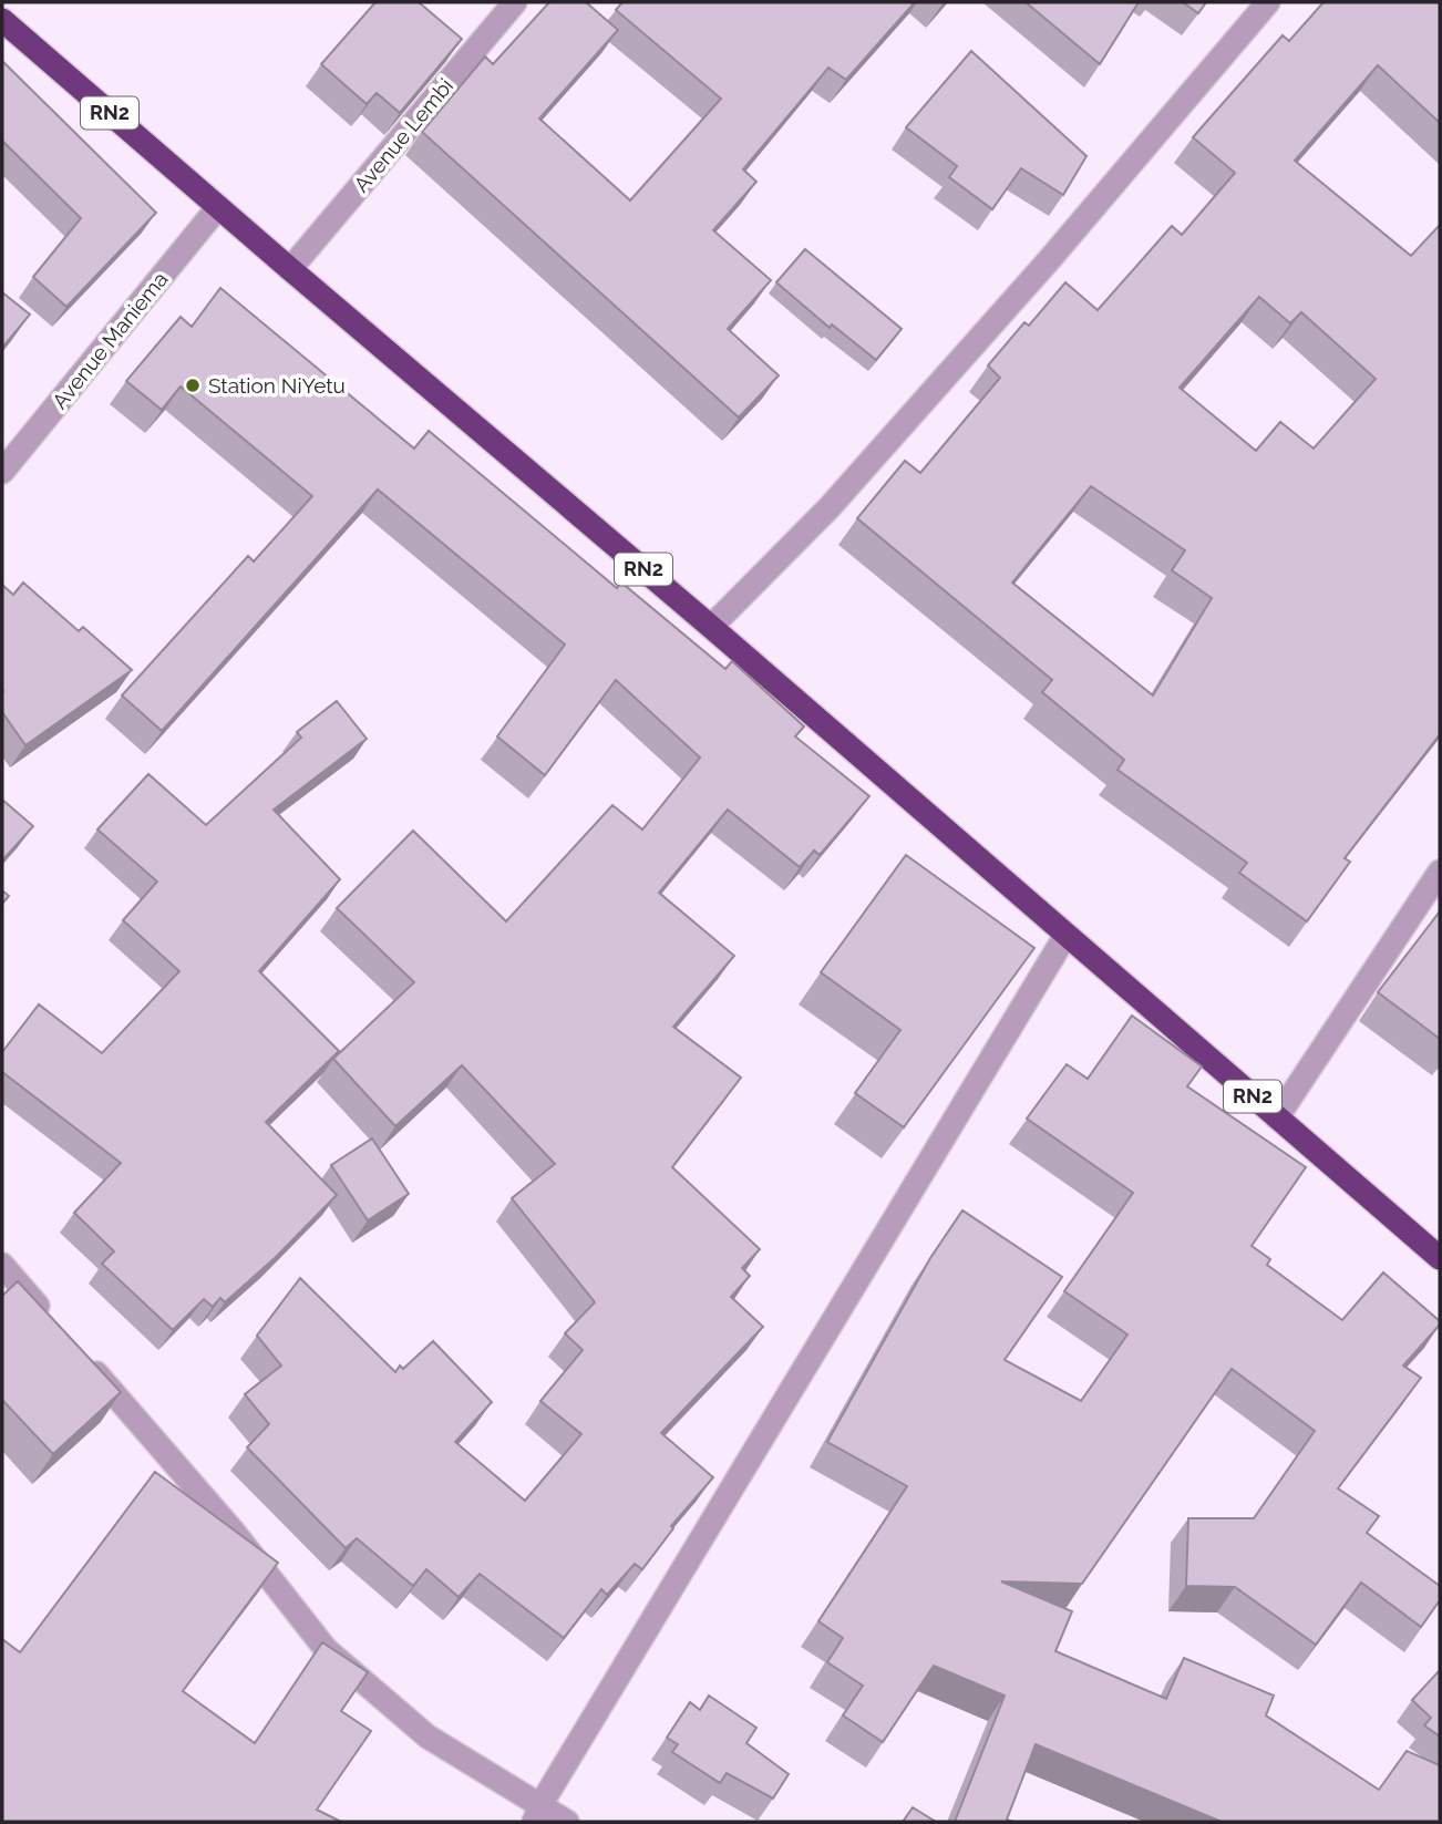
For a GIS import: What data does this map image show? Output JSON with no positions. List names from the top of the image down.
{
  "streets": {
    "highway": ["RN2"],
    "street": ["Avenue Lembi", "Avenue Maniema"]
  },
  "crossings": [
    ["RN2", "Avenue Lembi"],
    ["RN2", "Avenue Maniema"]
  ],
  "places": ["Station NiYetu"]
}
